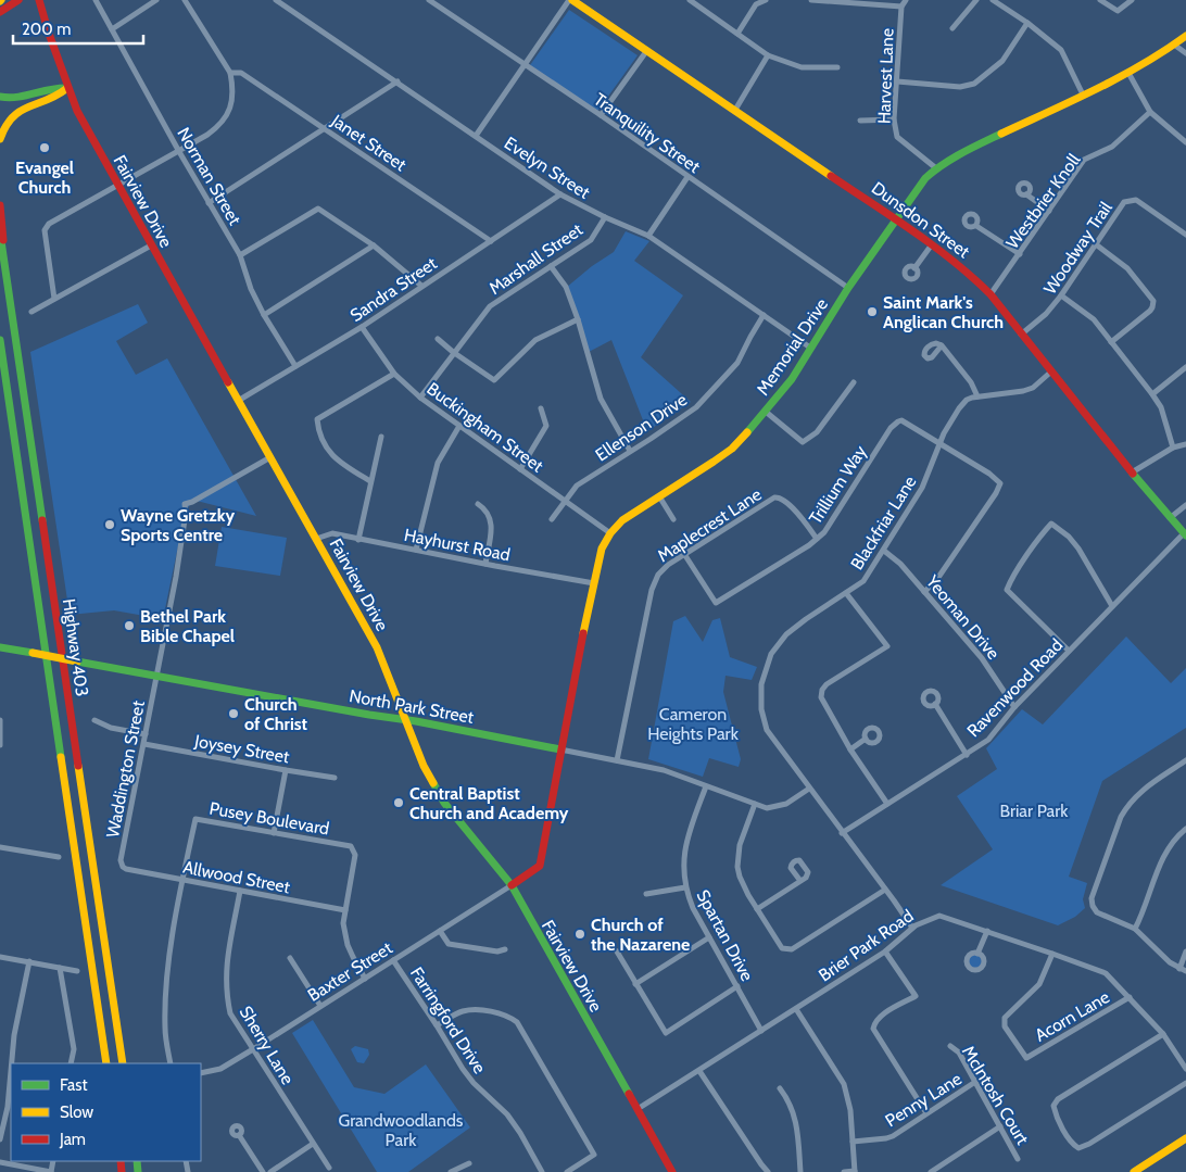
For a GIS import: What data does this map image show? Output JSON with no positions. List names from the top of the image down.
{
  "streets": {
    "main road": [
      "Fairview Drive",
      "Dunsdon Street",
      "Memorial Drive",
      "Highway 403",
      "North Park Street"
    ],
    "street": [
      "Harvest Lane",
      "Tranquility Street",
      "Janet Street",
      "Evelyn Street",
      "Norman Street",
      "Westbrier Knoll",
      "Woodway Trail",
      "Marshall Street",
      "Sandra Street",
      "Buckingham Street",
      "Ellenson Drive",
      "Trillium Way",
      "Blackfriar Lane",
      "Maplecrest Lane",
      "Hayhurst Road",
      "Yeoman Drive",
      "Ravenwood Road",
      "Joysey Street",
      "Waddington Street",
      "Pusey Boulevard",
      "Allwood Street",
      "Spartan Drive",
      "Brier Park Road",
      "Baxter Street",
      "Acorn Lane",
      "Farringford Drive",
      "Sherry Lane",
      "McIntosh Court",
      "Penny Lane"
    ]
  },
  "crossings": [
    ["Harvest Lane", "Memorial Drive"],
    ["Tranquility Street", "Memorial Drive"],
    ["Janet Street", "Sandra Street"],
    ["Evelyn Street", "Marshall Street"],
    ["Evelyn Street", "Sandra Street"],
    ["Evelyn Street", "Memorial Drive"],
    ["Evelyn Street", "Ellenson Drive"],
    ["Norman Street", "Sandra Street"],
    ["Fairview Drive", "Sandra Street"],
    ["Fairview Drive", "Memorial Drive"],
    ["Fairview Drive", "Hayhurst Road"],
    ["Fairview Drive", "North Park Street"],
    ["Fairview Drive", "Waddington Street"],
    ["Fairview Drive", "Brier Park Road"],
    ["Fairview Drive", "Baxter Street"],
    ["Westbrier Knoll", "Dunsdon Street"],
    ["Dunsdon Street", "Woodway Trail"],
    ["Dunsdon Street", "Memorial Drive"],
    ["Dunsdon Street", "Blackfriar Lane"],
    ["Dunsdon Street", "Ravenwood Road"],
    ["Marshall Street", "Buckingham Street"],
    ["Sandra Street", "Buckingham Street"],
    ["Memorial Drive", "Buckingham Street"],
    ["Memorial Drive", "Hayhurst Road"],
    ["Memorial Drive", "North Park Street"],
    ["Memorial Drive", "Baxter Street"],
    ["Buckingham Street", "Ellenson Drive"],
    ["Trillium Way", "Blackfriar Lane"],
    ["Trillium Way", "Maplecrest Lane"],
    ["Trillium Way", "Yeoman Drive"],
    ["Blackfriar Lane", "Yeoman Drive"],
    ["Blackfriar Lane", "Ravenwood Road"],
    ["Blackfriar Lane", "North Park Street"],
    ["Blackfriar Lane", "Brier Park Road"],
    ["Maplecrest Lane", "North Park Street"],
    ["Yeoman Drive", "Ravenwood Road"],
    ["North Park Street", "Waddington Street"],
    ["North Park Street", "Spartan Drive"],
    ["Joysey Street", "Waddington Street"],
    ["Waddington Street", "Allwood Street"],
    ["Pusey Boulevard", "Allwood Street"],
    ["Pusey Boulevard", "Baxter Street"],
    ["Allwood Street", "Sherry Lane"],
    ["Spartan Drive", "Brier Park Road"],
    ["Brier Park Road", "Acorn Lane"],
    ["Baxter Street", "Farringford Drive"],
    ["Baxter Street", "Sherry Lane"],
    ["McIntosh Court", "Penny Lane"]
  ],
  "parks": ["Cameron Heights Park", "Briar Park", "Grandwoodlands Park"],
  "places": [
    "Evangel Church",
    "Saint Mark's Anglican Church",
    "Wayne Gretzky Sports Centre",
    "Bethel Park Bible Chapel",
    "Church of Christ",
    "Central Baptist Church and Academy",
    "Church of the Nazarene"
  ],
  "legend": ["Fast", "Slow", "Jam"],
  "scale_bar": "200 m"
}
